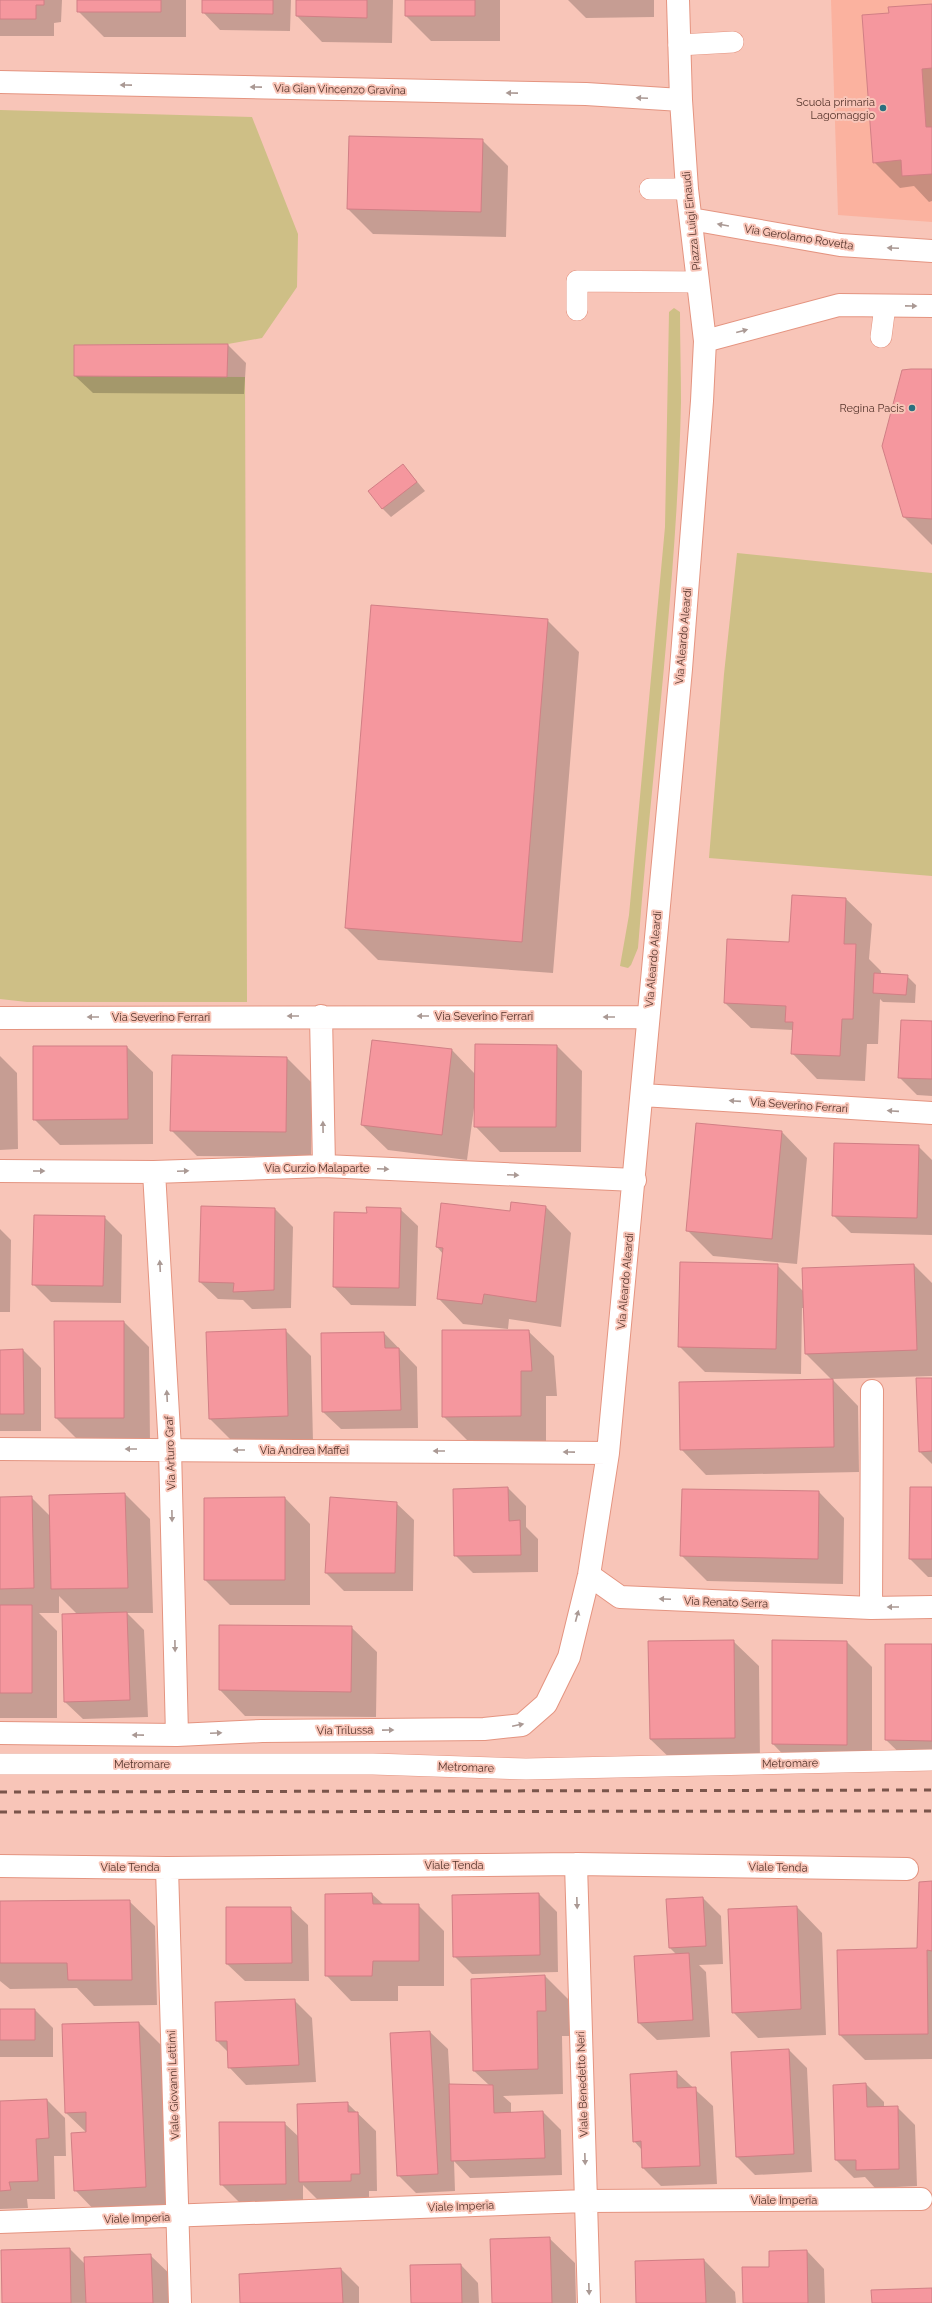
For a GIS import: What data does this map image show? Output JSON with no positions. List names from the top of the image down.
{
  "streets": {
    "street": [
      "Via Gian Vincenzo Gravina",
      "Piazza Luigi Einaudi",
      "Via Gerolamo Rovetta",
      "Via Aleardo Aleardi",
      "Via Severino Ferrari",
      "Via Curzio Malaparte",
      "Via Andrea Maffei",
      "Via Arturo Graf",
      "Via Renato Serra",
      "Via Trilussa",
      "Viale Tenda",
      "Viale Benedetto Neri",
      "Viale Giovanni Lettimi",
      "Viale Imperia"
    ],
    "lane": ["Metromare"]
  },
  "crossings": [
    ["Via Gian Vincenzo Gravina", "Piazza Luigi Einaudi"],
    ["Piazza Luigi Einaudi", "Via Gerolamo Rovetta"],
    ["Piazza Luigi Einaudi", "Via Aleardo Aleardi"],
    ["Via Aleardo Aleardi", "Via Severino Ferrari"],
    ["Via Aleardo Aleardi", "Via Curzio Malaparte"],
    ["Via Aleardo Aleardi", "Via Andrea Maffei"],
    ["Via Aleardo Aleardi", "Via Renato Serra"],
    ["Via Aleardo Aleardi", "Via Trilussa"],
    ["Via Curzio Malaparte", "Via Arturo Graf"],
    ["Via Andrea Maffei", "Via Arturo Graf"],
    ["Via Arturo Graf", "Via Trilussa"],
    ["Via Renato Serra", "Via Trilussa"],
    ["Viale Tenda", "Viale Benedetto Neri"],
    ["Viale Tenda", "Viale Giovanni Lettimi"],
    ["Viale Benedetto Neri", "Viale Imperia"],
    ["Viale Giovanni Lettimi", "Viale Imperia"]
  ],
  "one_way": [
    "Via Gian Vincenzo Gravina",
    "Via Severino Ferrari",
    "Via Curzio Malaparte",
    "Via Andrea Maffei",
    "Via Renato Serra",
    "Viale Benedetto Neri"
  ],
  "places": ["Scuola primaria Lagomaggio", "Regina Pacis"]
}
